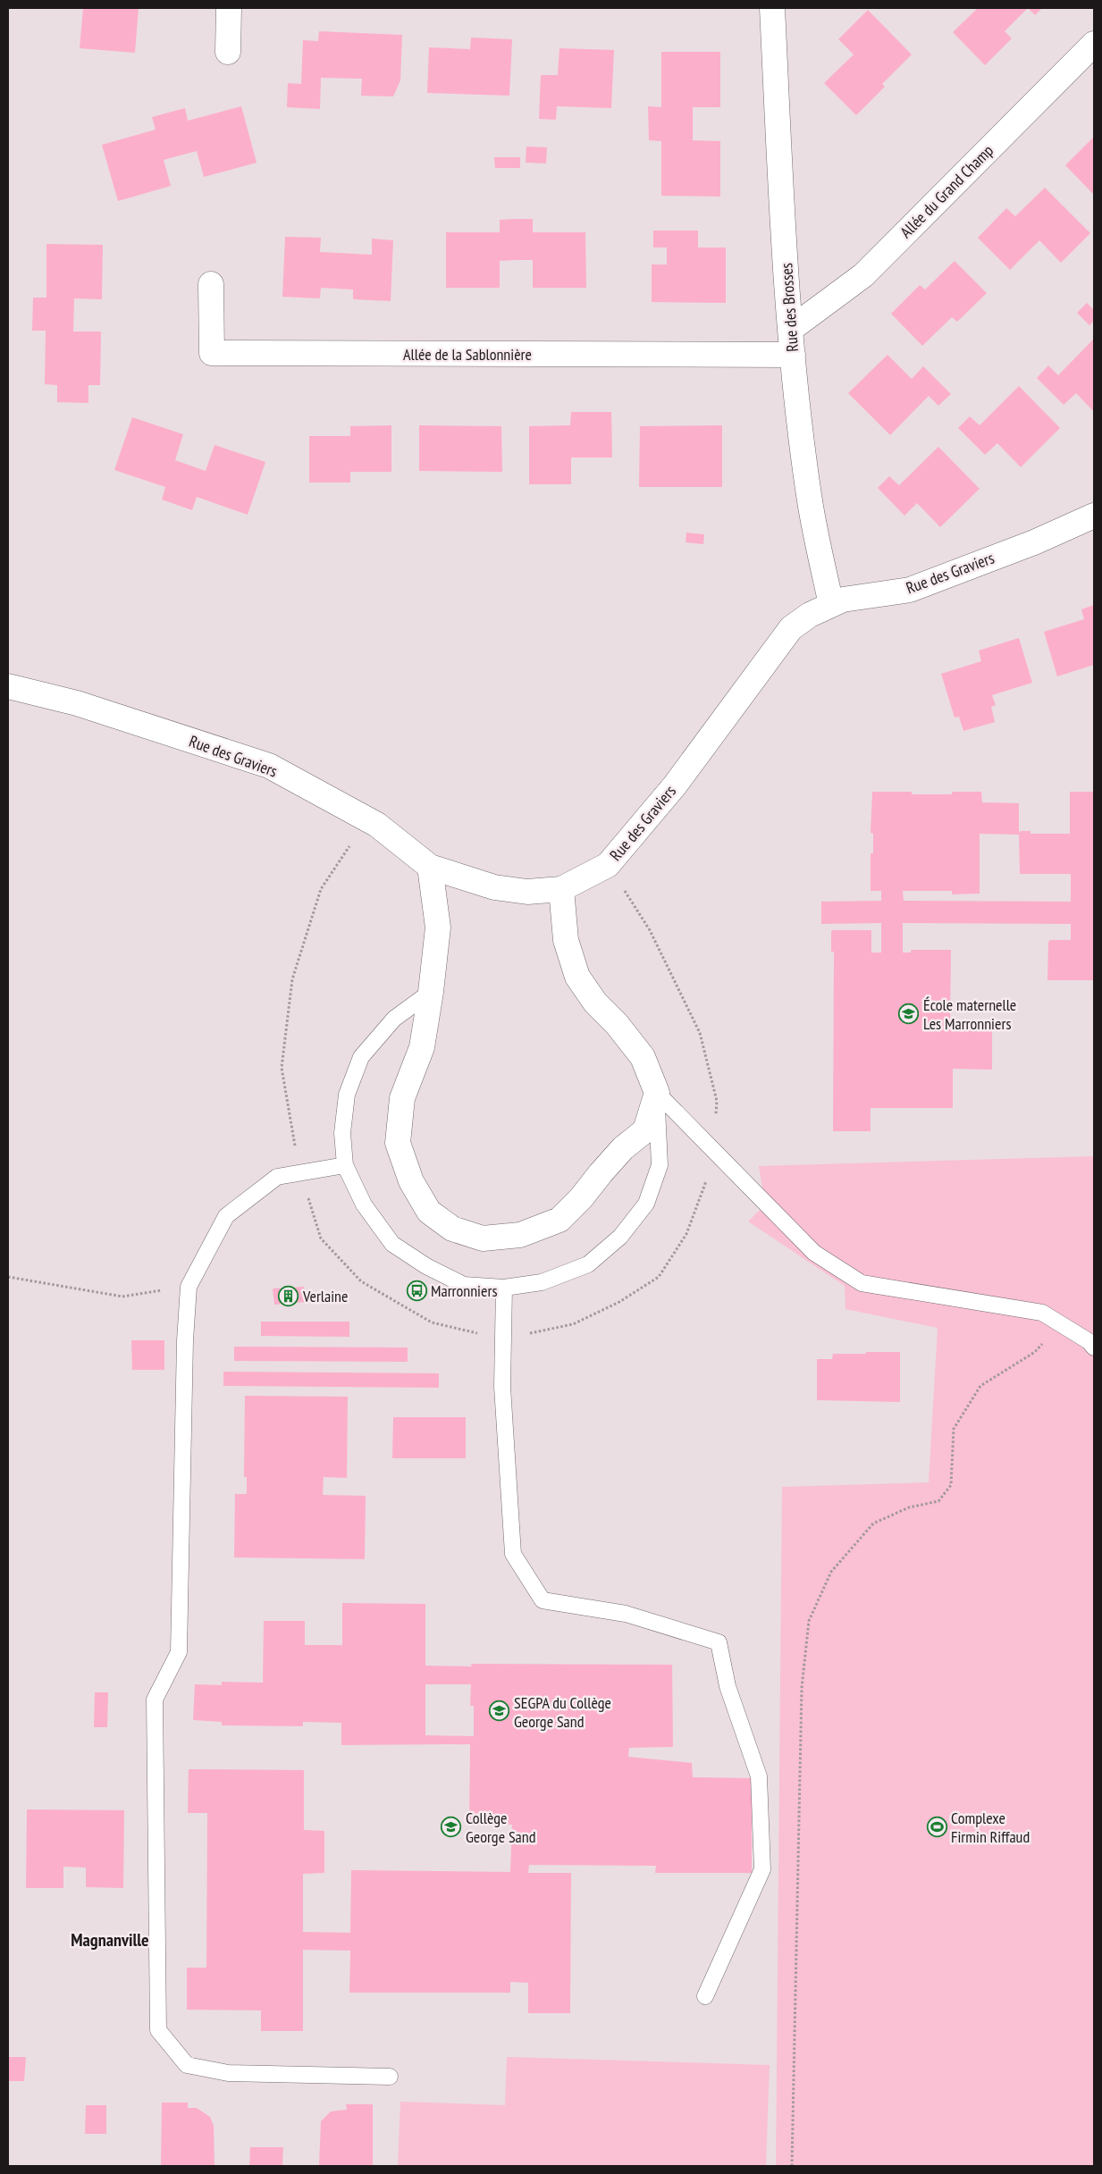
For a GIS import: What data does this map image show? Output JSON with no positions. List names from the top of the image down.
{
  "streets": {
    "street": [
      "Allée du Grand Champ",
      "Rue des Brosses",
      "Allée de la Sablonnière",
      "Rue des Graviers"
    ]
  },
  "crossings": [
    ["Allée du Grand Champ", "Rue des Brosses"],
    ["Rue des Brosses", "Allée de la Sablonnière"],
    ["Rue des Brosses", "Rue des Graviers"]
  ],
  "districts": ["Magnanville"],
  "places": {
    "school or university": ["École maternelle Les Marronniers", "SEGPA du Collège George Sand", "Collège George Sand"],
    "bus stop": ["Marronniers"],
    "building": ["Verlaine"],
    "sports": ["Complexe Firmin Riffaud"]
  }
}
